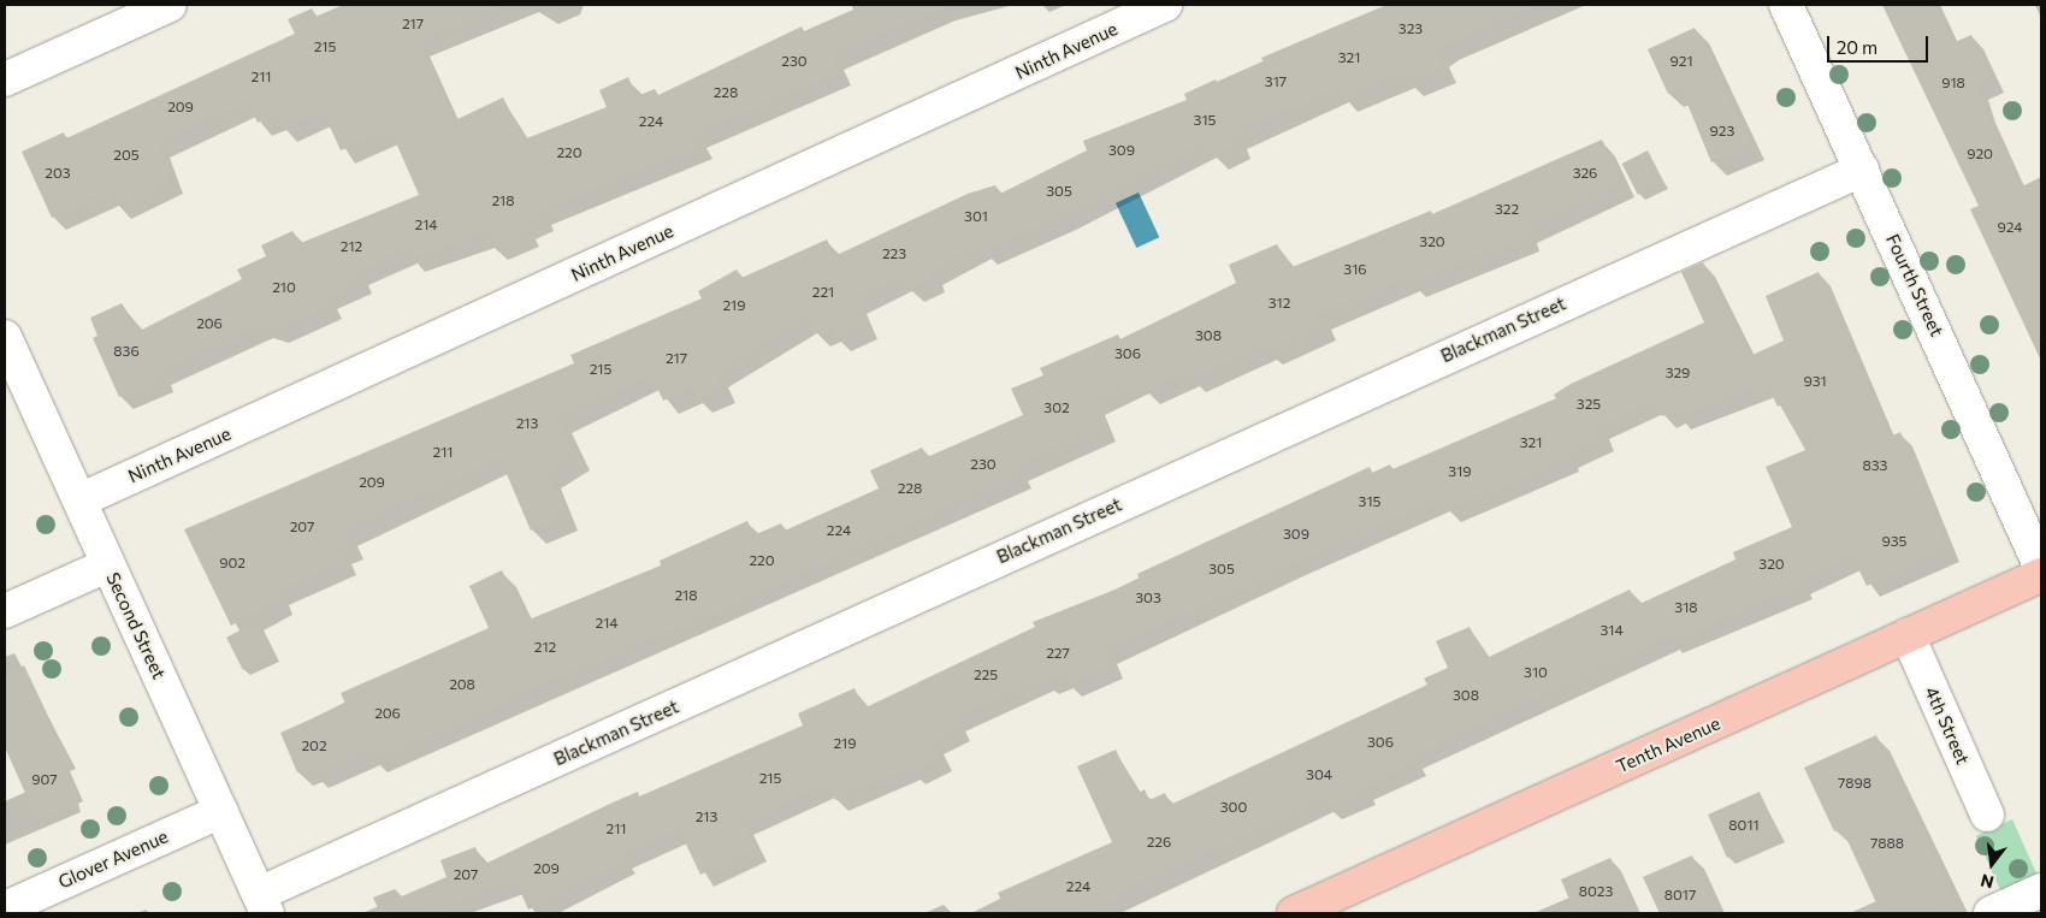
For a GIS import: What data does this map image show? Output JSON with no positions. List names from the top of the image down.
{
  "streets": {
    "main road": ["Tenth Avenue"],
    "street": [
      "Ninth Avenue",
      "Fourth Street",
      "Blackman Street",
      "Second Street",
      "4th Street",
      "Glover Avenue"
    ]
  },
  "crossings": [
    ["Ninth Avenue", "Second Street"],
    ["Fourth Street", "Blackman Street"],
    ["Blackman Street", "Second Street"],
    ["Second Street", "Glover Avenue"],
    ["4th Street", "Tenth Avenue"]
  ],
  "house_numbers": [
    "217",
    "323",
    "215",
    "321",
    "230",
    "921",
    "211",
    "317",
    "918",
    "228",
    "209",
    "315",
    "224",
    "923",
    "309",
    "220",
    "920",
    "205",
    "203",
    "326",
    "305",
    "218",
    "322",
    "301",
    "214",
    "924",
    "320",
    "212",
    "223",
    "316",
    "210",
    "221",
    "312",
    "219",
    "206",
    "308",
    "836",
    "306",
    "217",
    "215",
    "329",
    "931",
    "325",
    "302",
    "213",
    "321",
    "211",
    "230",
    "833",
    "319",
    "209",
    "228",
    "315",
    "207",
    "224",
    "309",
    "935",
    "220",
    "902",
    "320",
    "305",
    "218",
    "303",
    "318",
    "214",
    "314",
    "212",
    "227",
    "310",
    "225",
    "208",
    "308",
    "206",
    "306",
    "219",
    "202",
    "304",
    "215",
    "907",
    "7898",
    "300",
    "213",
    "8011",
    "211",
    "226",
    "7888",
    "209",
    "207",
    "224",
    "8023",
    "8017"
  ],
  "scale_bar": "20 m",
  "north": "bottom"
}
